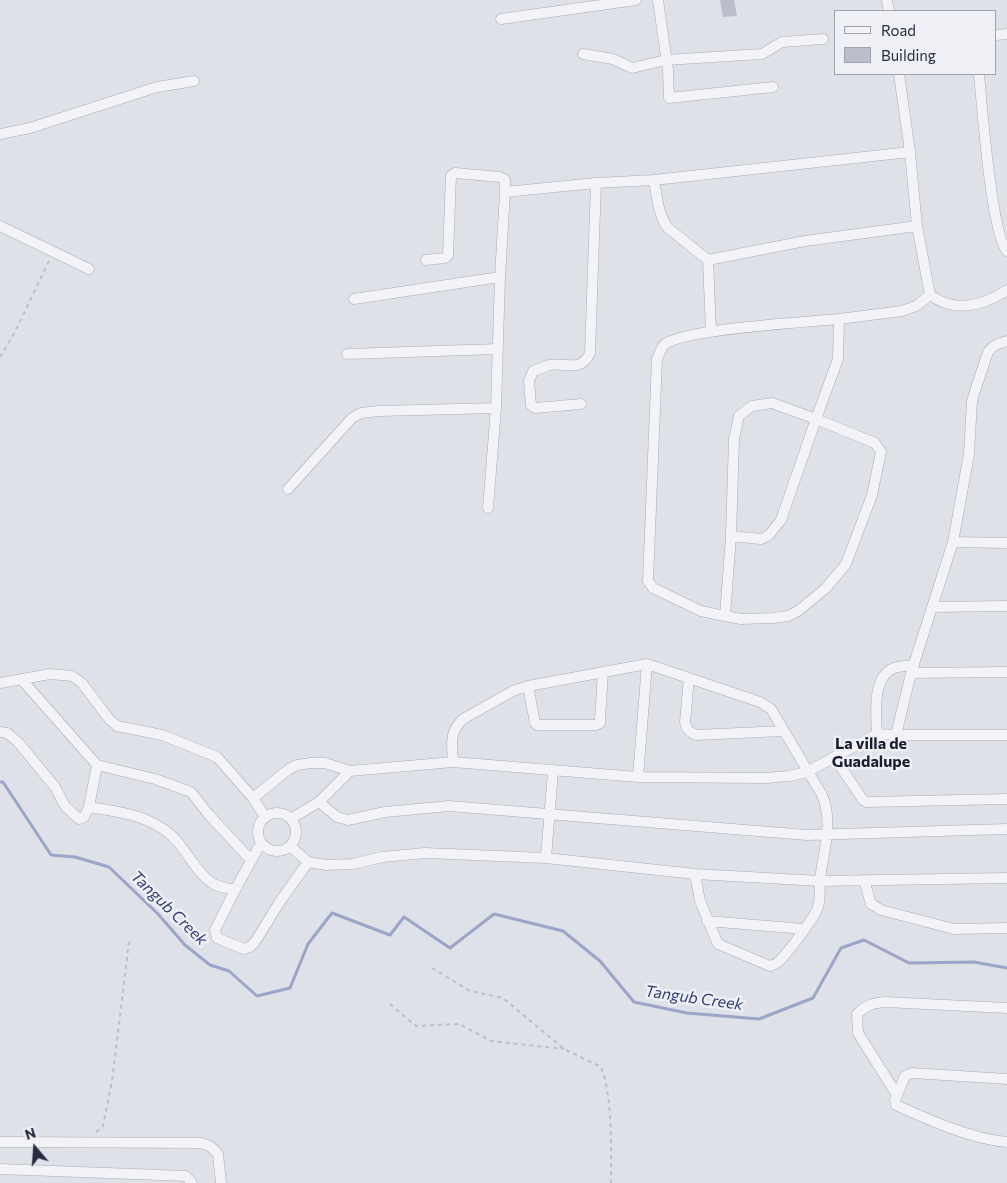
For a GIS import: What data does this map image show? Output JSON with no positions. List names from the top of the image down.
{
  "districts": ["La villa de Guadalupe"],
  "water": ["Tangub Creek"],
  "legend": ["Road", "Building"],
  "north": "top"
}
